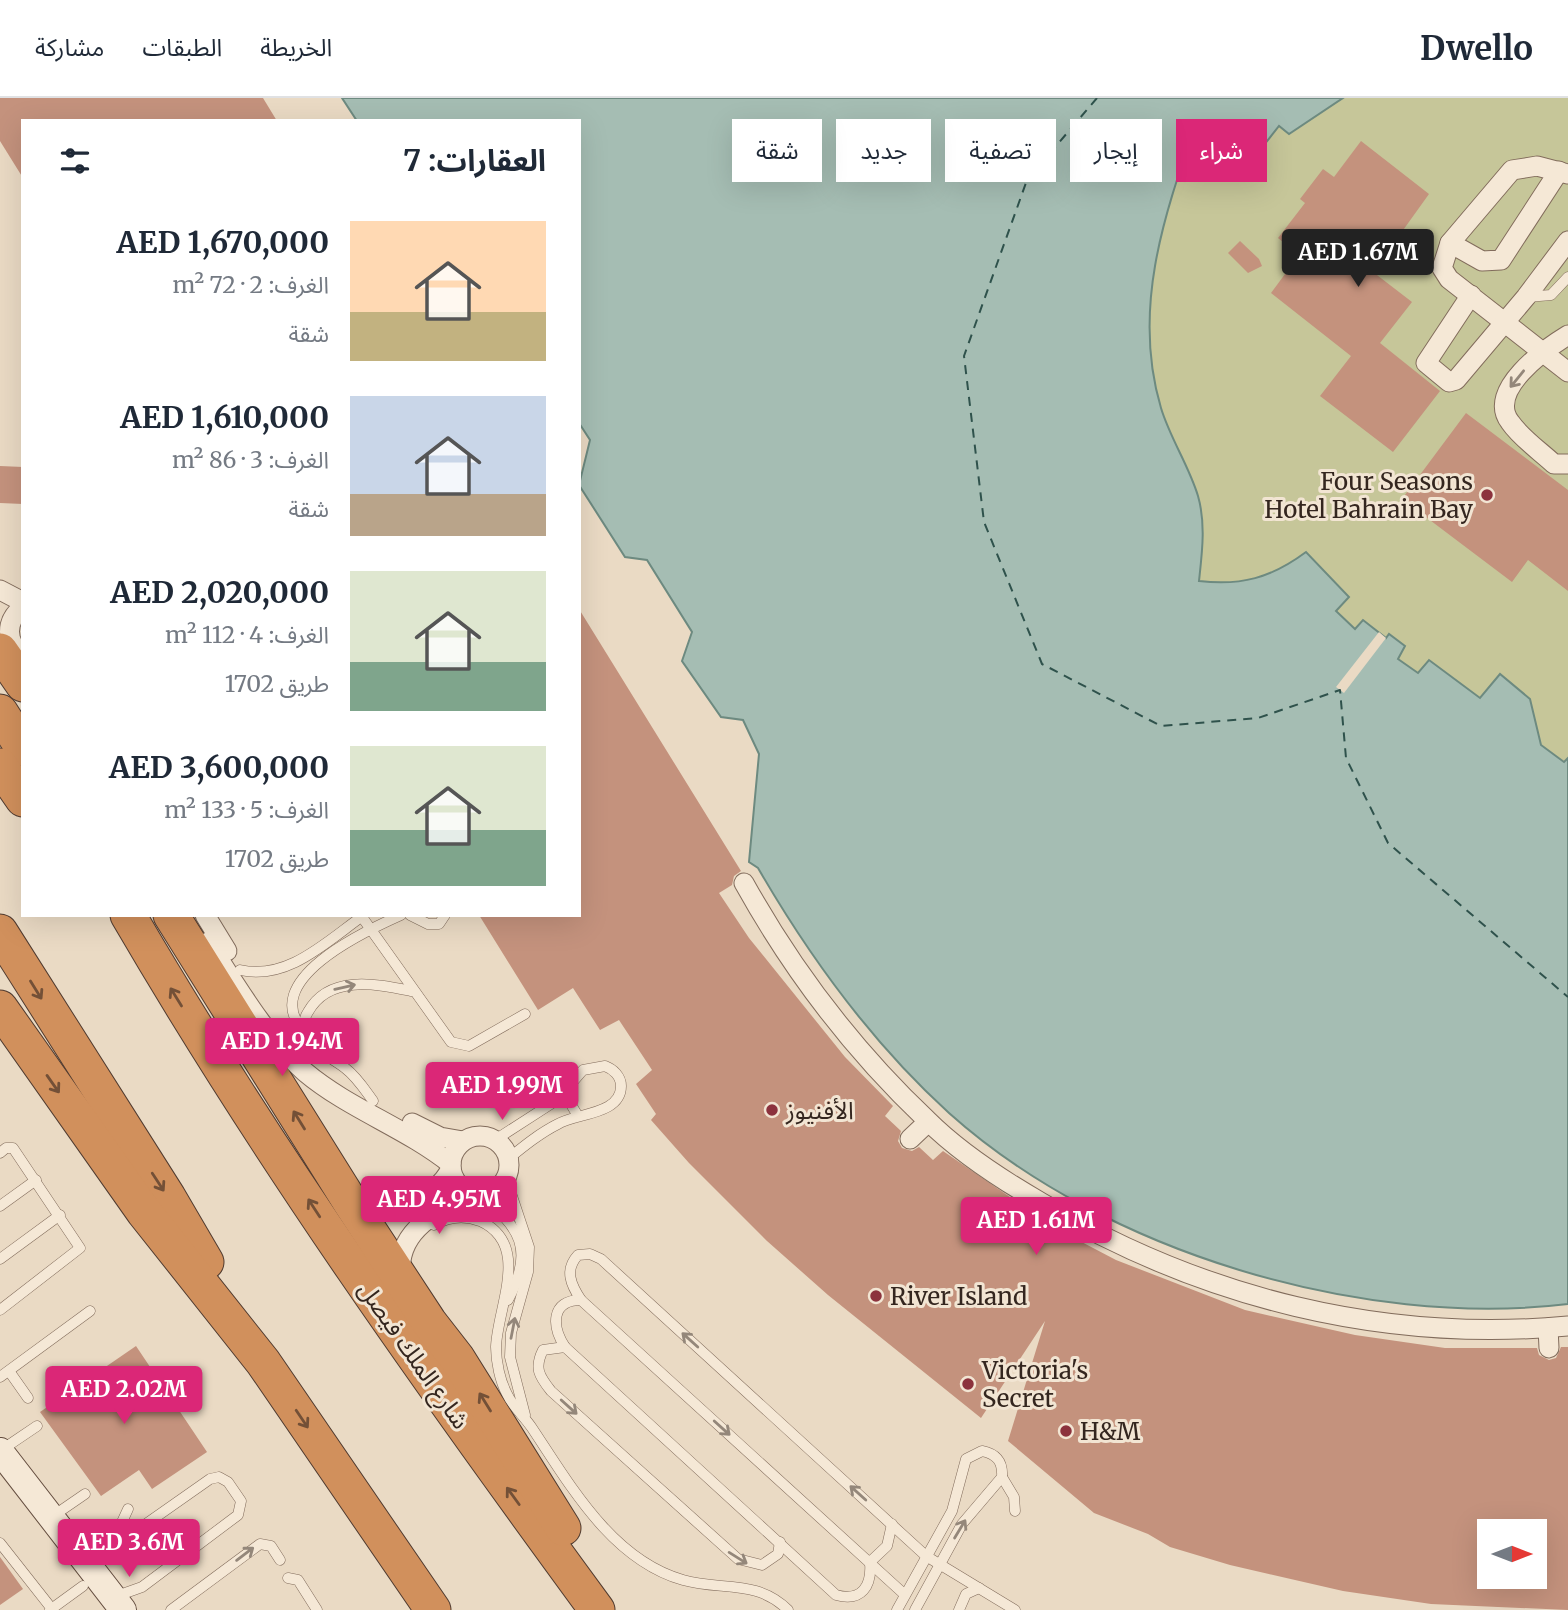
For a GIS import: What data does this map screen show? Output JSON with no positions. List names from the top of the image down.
{
  "streets": {
    "highway": ["شارع الملك فيصل"]
  },
  "places": [
    "Four Seasons Hotel Bahrain Bay",
    "الأفنيوز",
    "River Island",
    "Victoria's Secret",
    "H&M"
  ],
  "north": "right",
  "page": {
    "header": "Dwello",
    "nav": ["الخريطة", "الطبقات", "مشاركة"],
    "chip": [
      "شراء",
      "إيجار",
      "تصفية",
      "جديد",
      "شقة"
    ],
    "heading": "العقارات: 7",
    "list": [
      {
        "name": "AED 1,670,000",
        "note": "الغرف: 2 · 72 m² · شقة"
      },
      {
        "name": "AED 1,610,000",
        "note": "الغرف: 3 · 86 m² · شقة"
      },
      {
        "name": "AED 2,020,000",
        "note": "الغرف: 4 · 112 m² · طريق 1702"
      },
      {
        "name": "AED 3,600,000",
        "note": "الغرف: 5 · 133 m² · طريق 1702"
      }
    ],
    "price": [
      "AED 1.67M",
      "AED 1.94M",
      "AED 1.99M",
      "AED 4.95M",
      "AED 1.61M",
      "AED 2.02M",
      "AED 3.6M"
    ]
  }
}
